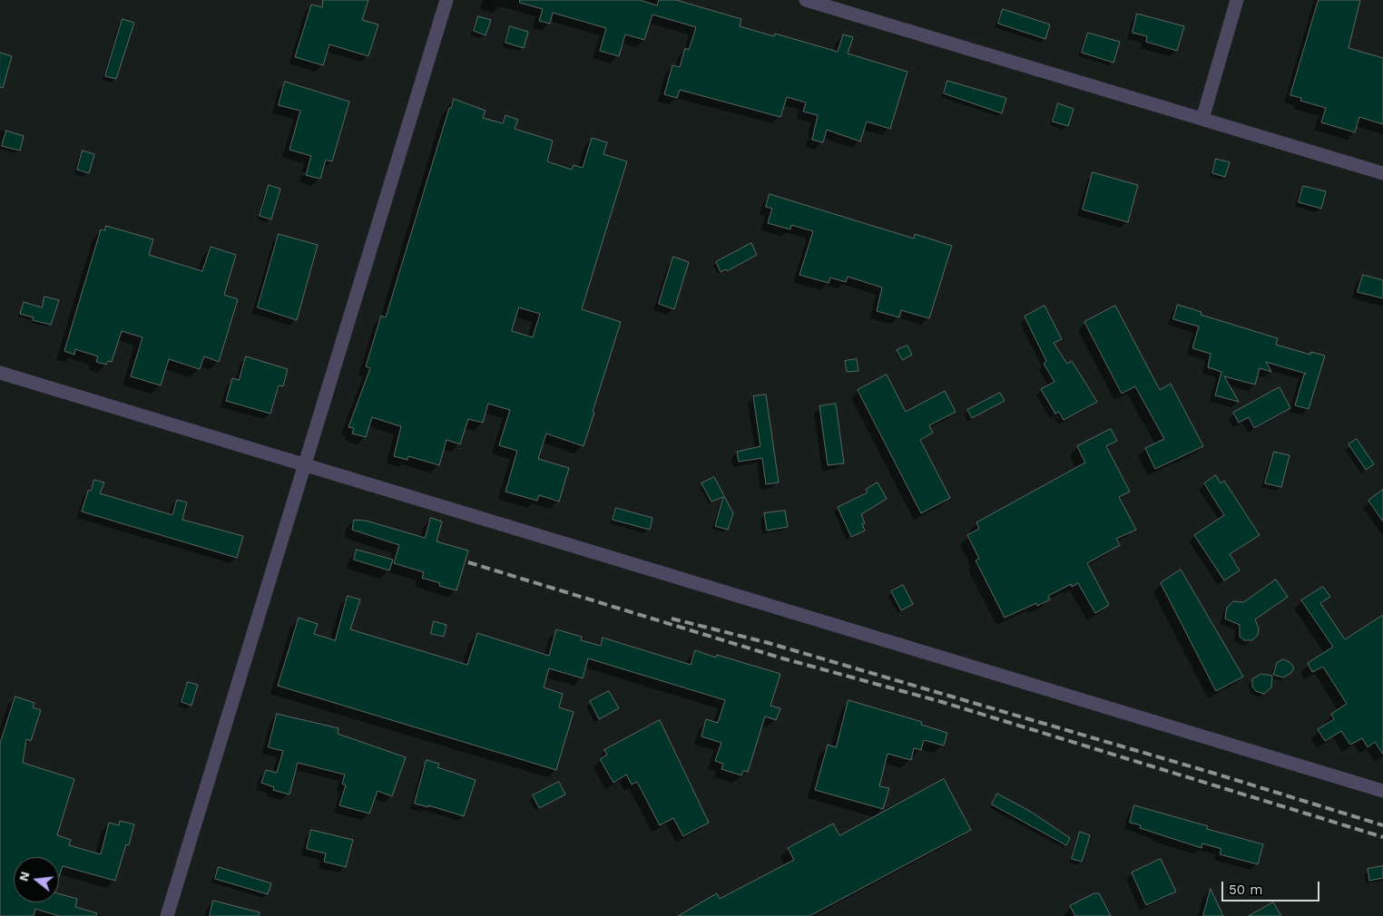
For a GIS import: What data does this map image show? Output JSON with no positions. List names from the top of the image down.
{
  "scale_bar": "50 m",
  "north": "left"
}
